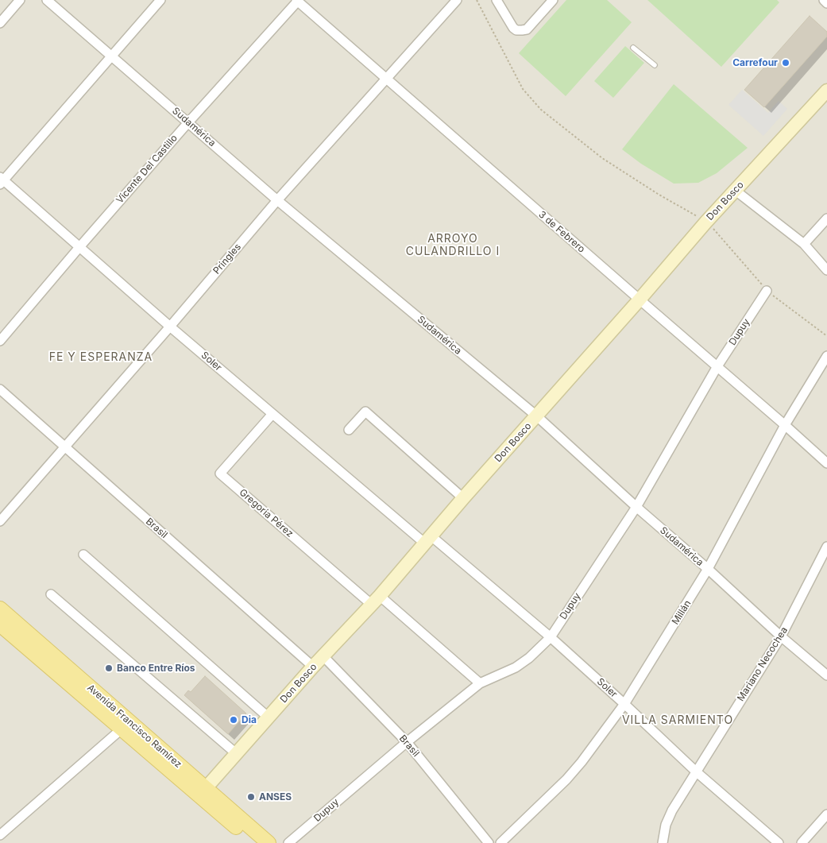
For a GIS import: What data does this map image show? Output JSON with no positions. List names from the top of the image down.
{
  "streets": {
    "main road": ["Don Bosco", "Avenida Francisco Ramírez"],
    "street": [
      "Sudamérica",
      "Vicente Del Castillo",
      "3 de Febrero",
      "Pringles",
      "Dupuy",
      "Soler",
      "Gregoria Pérez",
      "Brasil",
      "Millán",
      "Mariano Necochea"
    ]
  },
  "crossings": [
    ["Sudamérica", "Vicente Del Castillo"],
    ["Sudamérica", "Don Bosco"],
    ["Sudamérica", "Pringles"],
    ["Sudamérica", "Dupuy"],
    ["Sudamérica", "Millán"],
    ["Sudamérica", "Mariano Necochea"],
    ["Vicente Del Castillo", "3 de Febrero"],
    ["Vicente Del Castillo", "Soler"],
    ["Don Bosco", "3 de Febrero"],
    ["Don Bosco", "Soler"],
    ["Don Bosco", "Gregoria Pérez"],
    ["Don Bosco", "Brasil"],
    ["Don Bosco", "Avenida Francisco Ramírez"],
    ["3 de Febrero", "Pringles"],
    ["3 de Febrero", "Dupuy"],
    ["3 de Febrero", "Millán"],
    ["Pringles", "Soler"],
    ["Pringles", "Brasil"],
    ["Dupuy", "Soler"],
    ["Dupuy", "Brasil"],
    ["Soler", "Gregoria Pérez"],
    ["Soler", "Millán"],
    ["Soler", "Mariano Necochea"]
  ],
  "districts": ["ARROYO CULANDRILLO I", "FE Y ESPERANZA", "VILLA SARMIENTO"],
  "places": [
    "Carrefour",
    "Banco Entre Ríos",
    "Dia",
    "ANSES"
  ]
}
